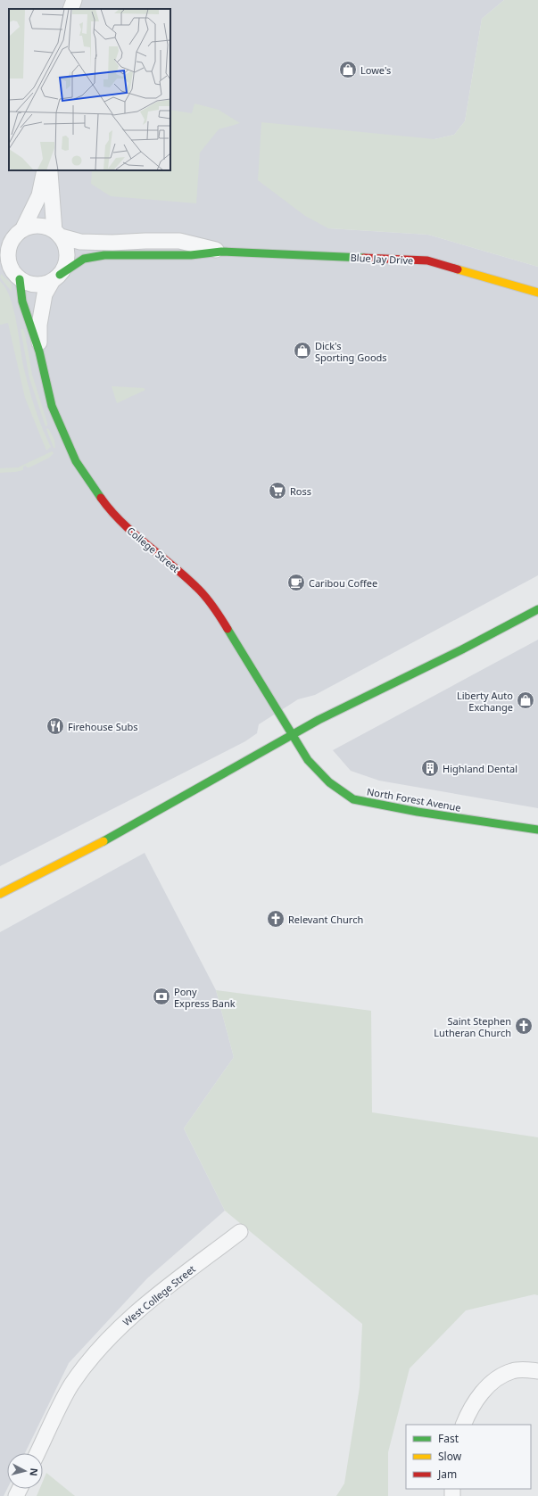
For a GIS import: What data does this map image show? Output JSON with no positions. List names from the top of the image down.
{
  "streets": {
    "street": [
      "Blue Jay Drive",
      "College Street",
      "North Forest Avenue",
      "West College Street"
    ]
  },
  "crossings": [
    ["Blue Jay Drive", "College Street"],
    ["College Street", "North Forest Avenue"]
  ],
  "places": {
    "shop": ["Lowe's", "Dick's Sporting Goods", "Liberty Auto Exchange"],
    "supermarket": ["Ross"],
    "cafe": ["Caribou Coffee"],
    "restaurant": ["Firehouse Subs"],
    "building": ["Highland Dental"],
    "church": ["Relevant Church", "Saint Stephen Lutheran Church"],
    "bank": ["Pony Express Bank"]
  },
  "legend": ["Fast", "Slow", "Jam"],
  "north": "right"
}
